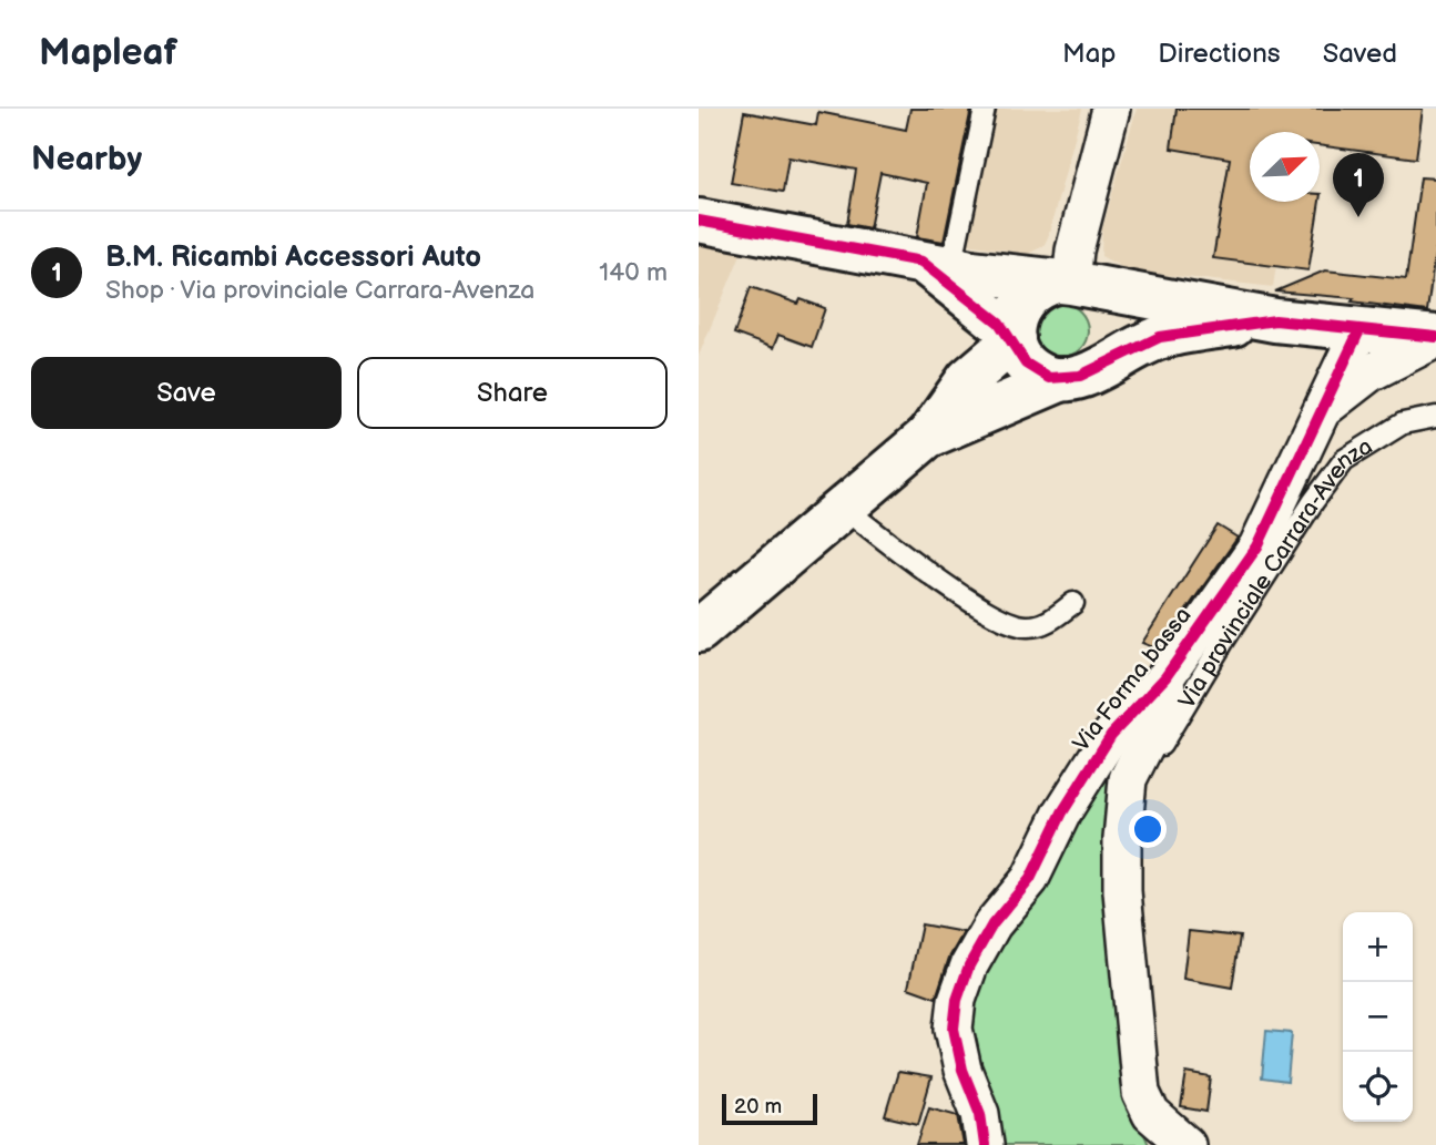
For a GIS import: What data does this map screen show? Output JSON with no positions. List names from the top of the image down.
{
  "streets": {
    "street": ["Via Forma bassa"],
    "lane": ["Via provinciale Carrara-Avenza"]
  },
  "crossings": [
    ["Via provinciale Carrara-Avenza", "Via Forma bassa"]
  ],
  "scale_bar": "20 m",
  "north": "top right",
  "page": {
    "header": "Mapleaf",
    "nav": ["Map", "Directions", "Saved"],
    "heading": "Nearby",
    "pins": "1",
    "list": [
      {
        "mark": "1",
        "name": "B.M. Ricambi Accessori Auto",
        "note": "Shop · Via provinciale Carrara-Avenza",
        "value": "140 m"
      }
    ],
    "buttons": ["Save", "Share"],
    "map_buttons": ["+", "−"],
    "scale": "20 m"
  }
}
